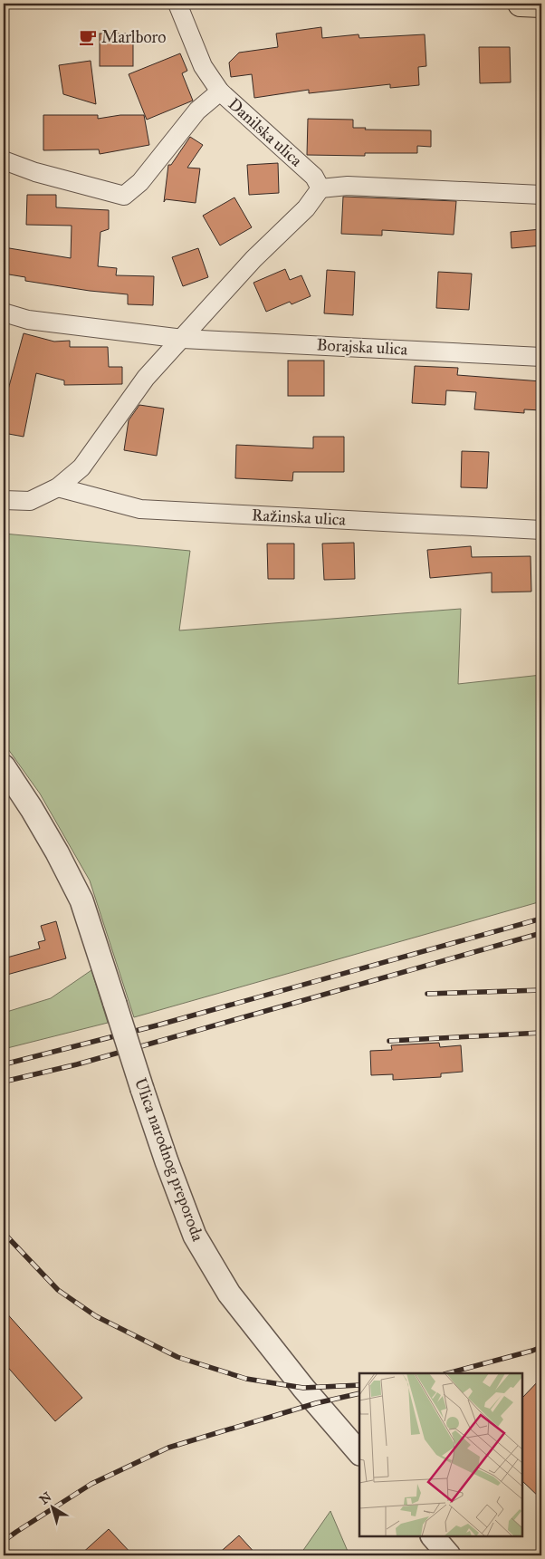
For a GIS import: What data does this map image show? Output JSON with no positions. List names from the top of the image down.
{
  "streets": {
    "street": [
      "Danilska ulica",
      "Borajska ulica",
      "Ražinska ulica",
      "Ulica narodnog preporoda"
    ]
  },
  "places": {
    "cafe": ["Marlboro"]
  },
  "north": "top left"
}
